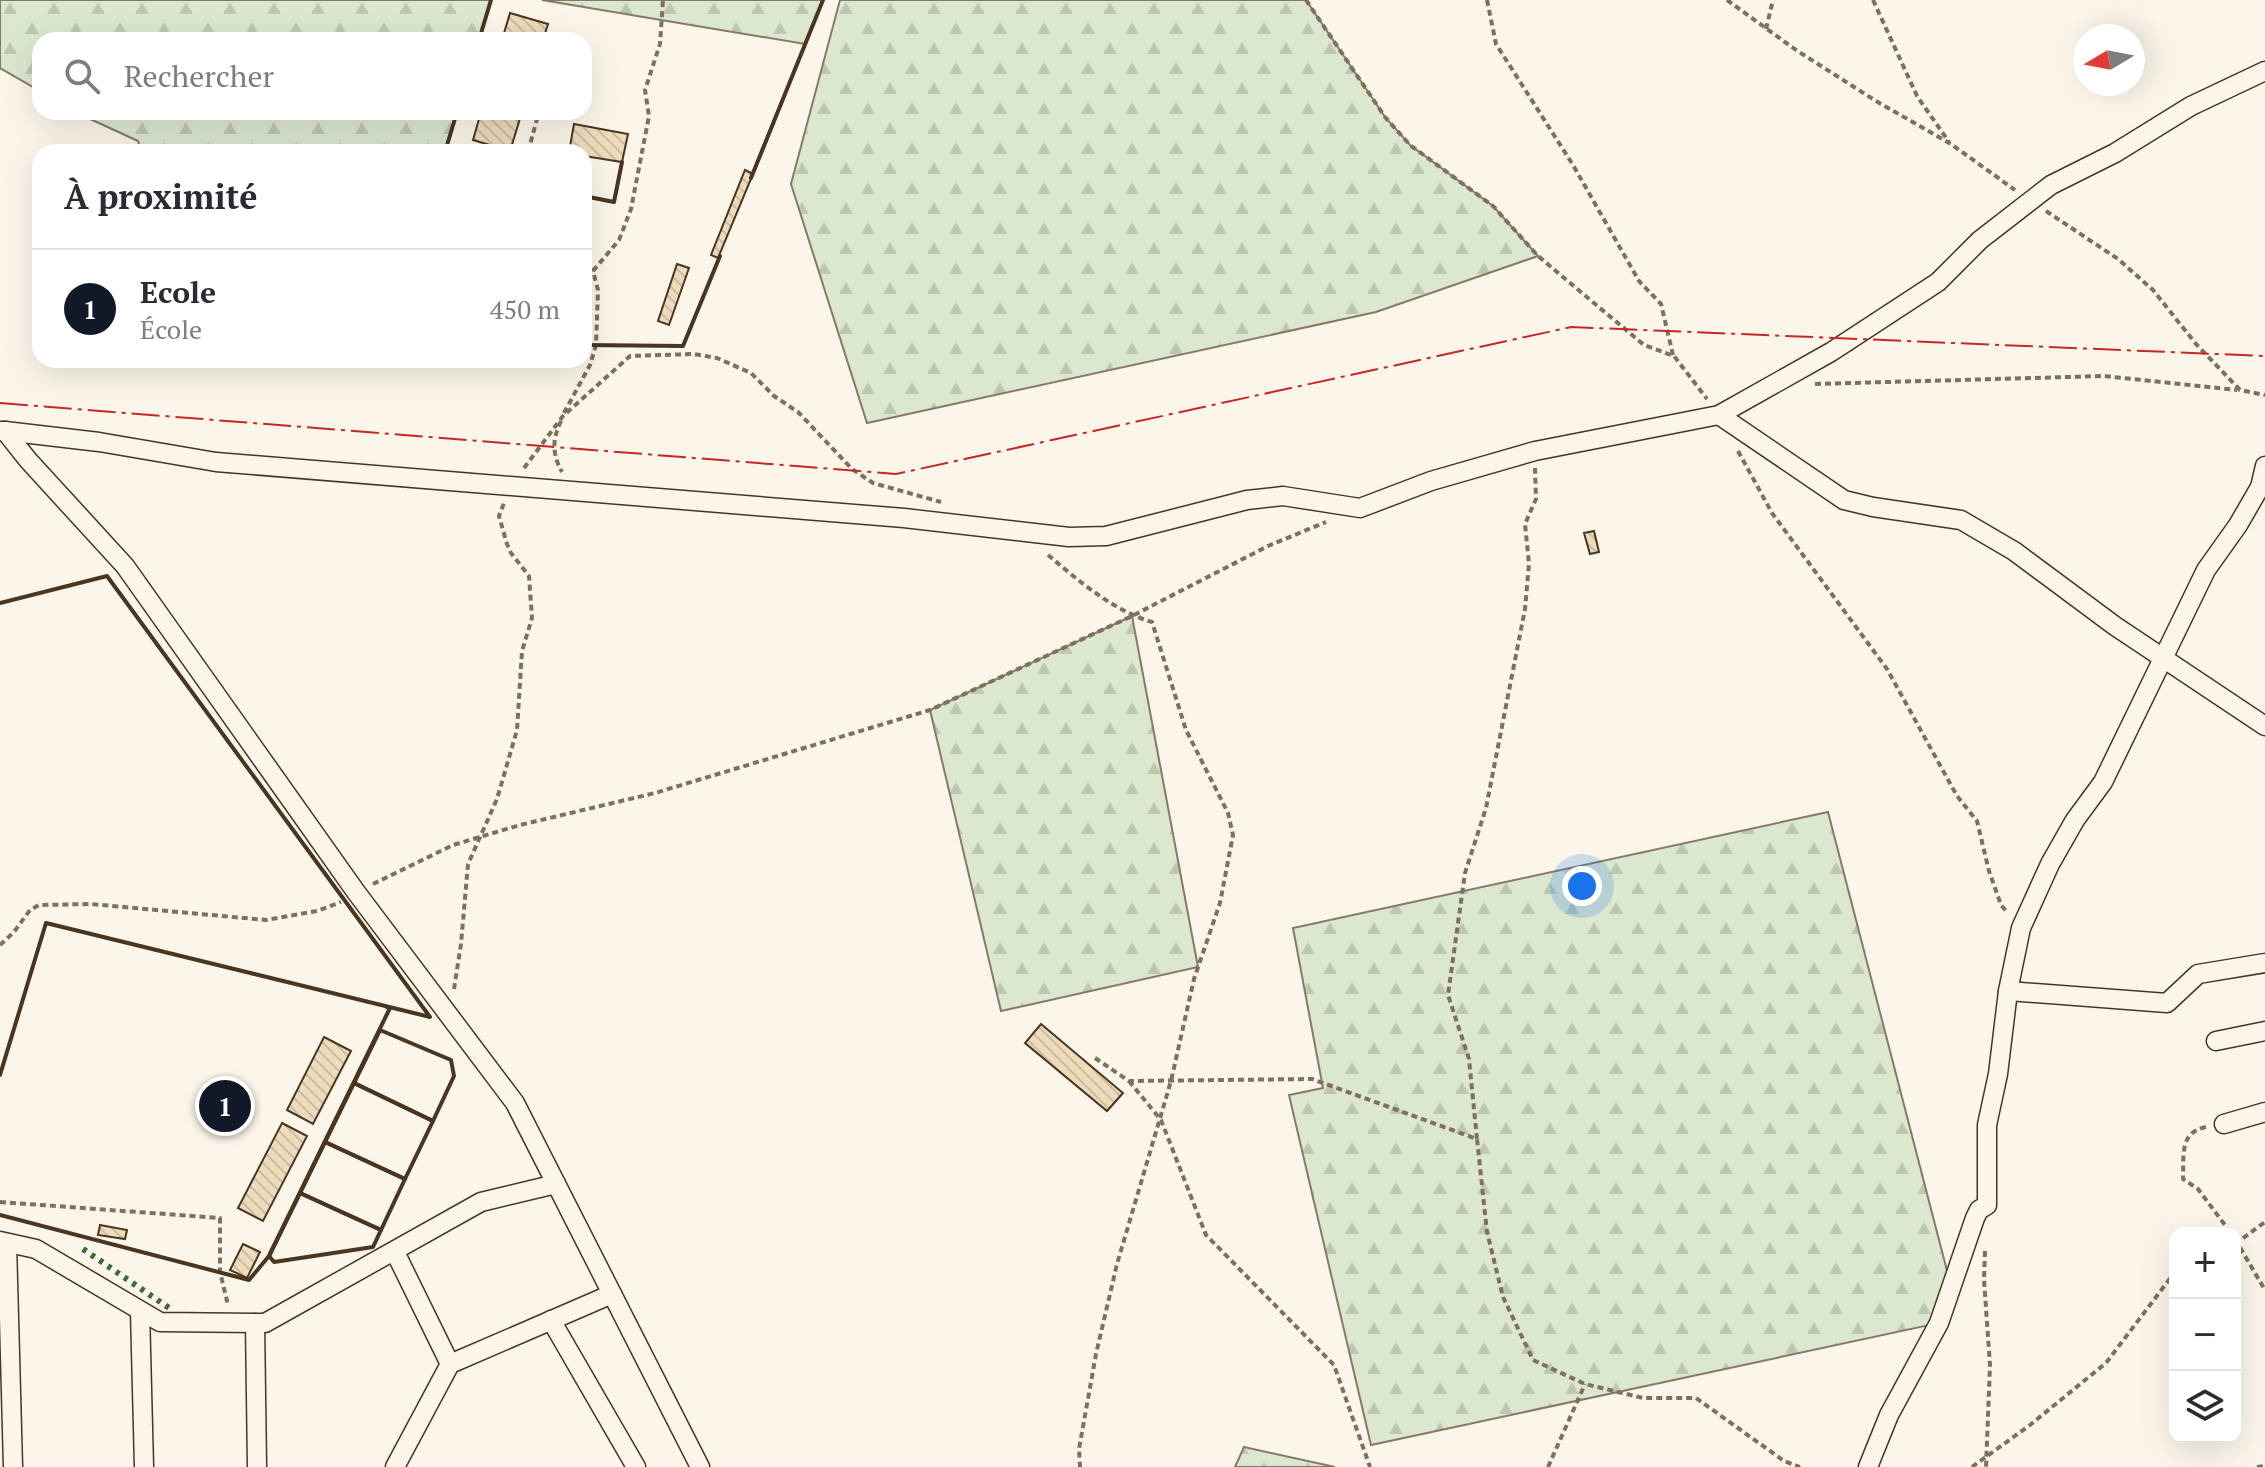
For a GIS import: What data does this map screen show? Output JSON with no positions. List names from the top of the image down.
{
  "north": "left",
  "page": {
    "search": "Rechercher",
    "heading": "À proximité",
    "list": [
      {
        "mark": "1",
        "name": "Ecole",
        "note": "École",
        "value": "450 m"
      }
    ],
    "pins": "1",
    "map_buttons": ["+", "−"]
  }
}
